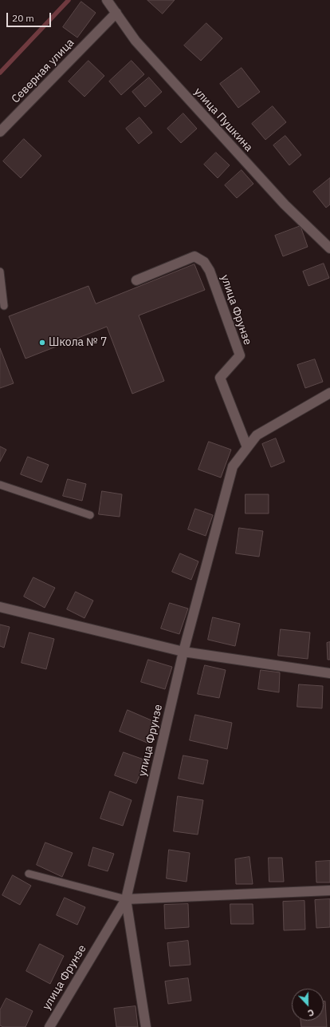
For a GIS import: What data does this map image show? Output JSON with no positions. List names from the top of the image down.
{
  "streets": {
    "street": ["Северная улица", "улица Пушкина", "улица Фрунзе"]
  },
  "crossings": [
    ["Северная улица", "улица Пушкина"]
  ],
  "places": ["Школа № 7"],
  "scale_bar": "20 m",
  "north": "bottom"
}
